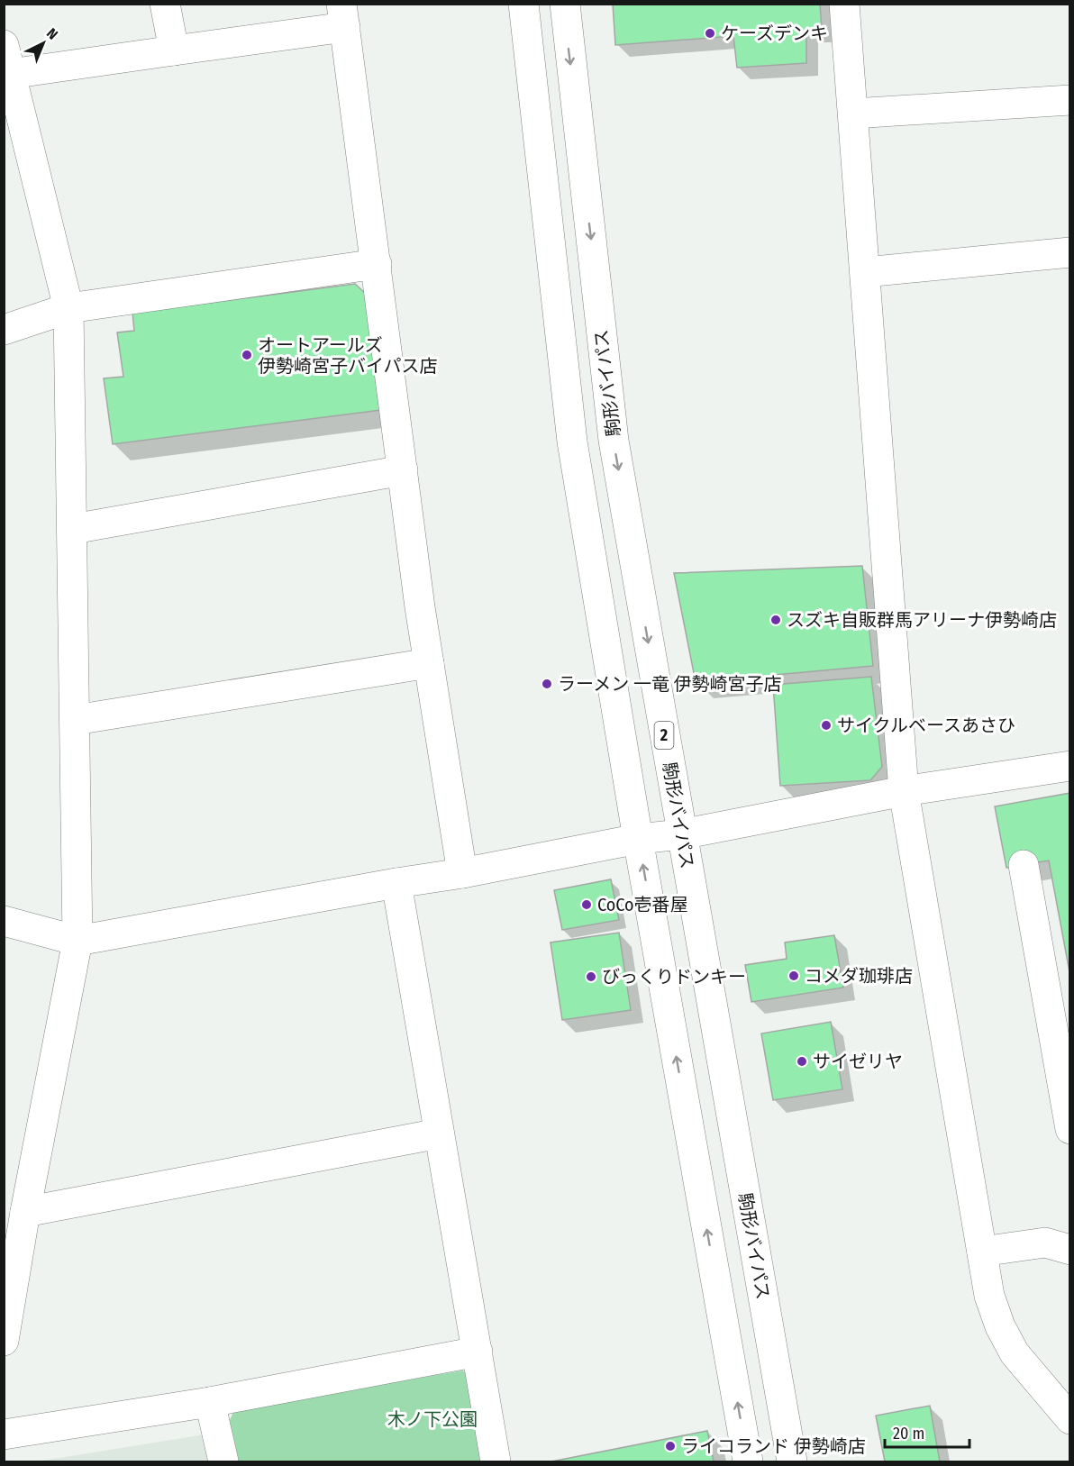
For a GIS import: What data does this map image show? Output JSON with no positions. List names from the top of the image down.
{
  "streets": {
    "street": ["駒形バイパス", "2"]
  },
  "parks": ["木ノ下公園"],
  "places": [
    "ケーズデンキ",
    "オートアールズ 伊勢崎宮子バイパス店",
    "スズキ自販群馬アリーナ伊勢崎店",
    "ラーメン 一竜 伊勢崎宮子店",
    "サイクルベースあさひ",
    "CoCo壱番屋",
    "コメダ珈琲店",
    "びっくりドンキー",
    "サイゼリヤ",
    "ライコランド 伊勢崎店"
  ],
  "scale_bar": "20 m",
  "north": "top right"
}
